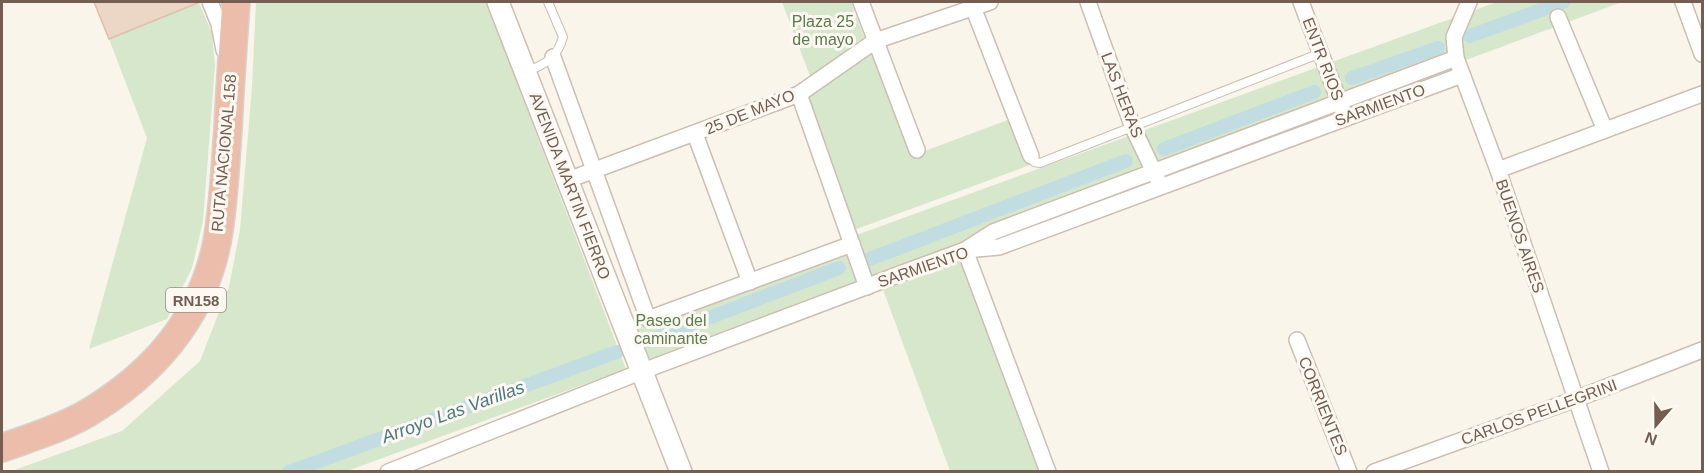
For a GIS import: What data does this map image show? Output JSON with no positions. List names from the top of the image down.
{
  "streets": {
    "highway": ["RUTA NACIONAL 158", "RN158"],
    "main road": ["AVENIDA MARTIN FIERRO"],
    "street": [
      "ENTR RIOS",
      "LAS HERAS",
      "SARMIENTO",
      "25 DE MAYO",
      "BUENOS AIRES",
      "CORRIENTES",
      "CARLOS PELLEGRINI"
    ]
  },
  "crossings": [
    ["ENTR RIOS", "SARMIENTO"],
    ["LAS HERAS", "SARMIENTO"],
    ["SARMIENTO", "AVENIDA MARTIN FIERRO"],
    ["SARMIENTO", "BUENOS AIRES"],
    ["25 DE MAYO", "AVENIDA MARTIN FIERRO"],
    ["BUENOS AIRES", "CARLOS PELLEGRINI"]
  ],
  "water": ["Arroyo Las Varillas"],
  "parks": ["Plaza 25 de mayo", "Paseo del caminante"],
  "north": "bottom"
}
